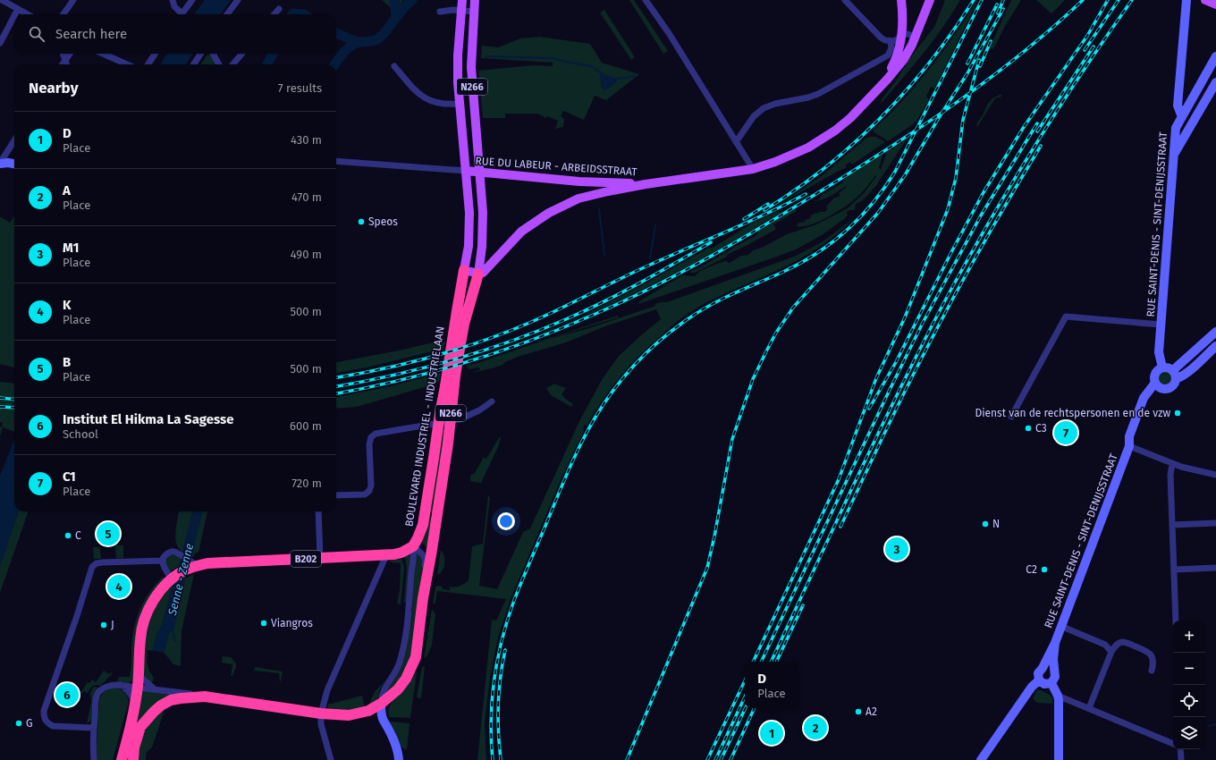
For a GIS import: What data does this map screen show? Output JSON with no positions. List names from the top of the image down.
{
  "streets": {
    "highway": ["N266", "BOULEVARD INDUSTRIEL - INDUSTRIELAAN", "B202"],
    "main road": ["RUE DU LABEUR - ARBEIDSSTRAAT", "RUE SAINT-DENIS - SINT-DENIJSSTRAAT"]
  },
  "crossings": [
    ["RUE DU LABEUR - ARBEIDSSTRAAT", "BOULEVARD INDUSTRIEL - INDUSTRIELAAN"],
    ["BOULEVARD INDUSTRIEL - INDUSTRIELAAN", "B202"]
  ],
  "water": ["Senne - Zenne"],
  "places": [
    "Speos",
    "Dienst van de rechtspersonen en de vzw",
    "C3",
    "N",
    "C",
    "C2",
    "Viangros",
    "J",
    "A2",
    "G"
  ],
  "page": {
    "search": "Search here",
    "heading": ["Nearby", "7 results"],
    "list": [
      {
        "mark": "1",
        "name": "D",
        "note": "Place",
        "value": "430 m"
      },
      {
        "mark": "2",
        "name": "A",
        "note": "Place",
        "value": "470 m"
      },
      {
        "mark": "3",
        "name": "M1",
        "note": "Place",
        "value": "490 m"
      },
      {
        "mark": "4",
        "name": "K",
        "note": "Place",
        "value": "500 m"
      },
      {
        "mark": "5",
        "name": "B",
        "note": "Place",
        "value": "500 m"
      },
      {
        "mark": "6",
        "name": "Institut El Hikma La Sagesse",
        "note": "School",
        "value": "600 m"
      },
      {
        "mark": "7",
        "name": "C1",
        "note": "Place",
        "value": "720 m"
      }
    ],
    "pins": [
      "7",
      "5",
      "3",
      "4",
      "6",
      "2",
      "1"
    ],
    "map_buttons": ["+", "−"],
    "popup": ["D", "Place"]
  }
}
